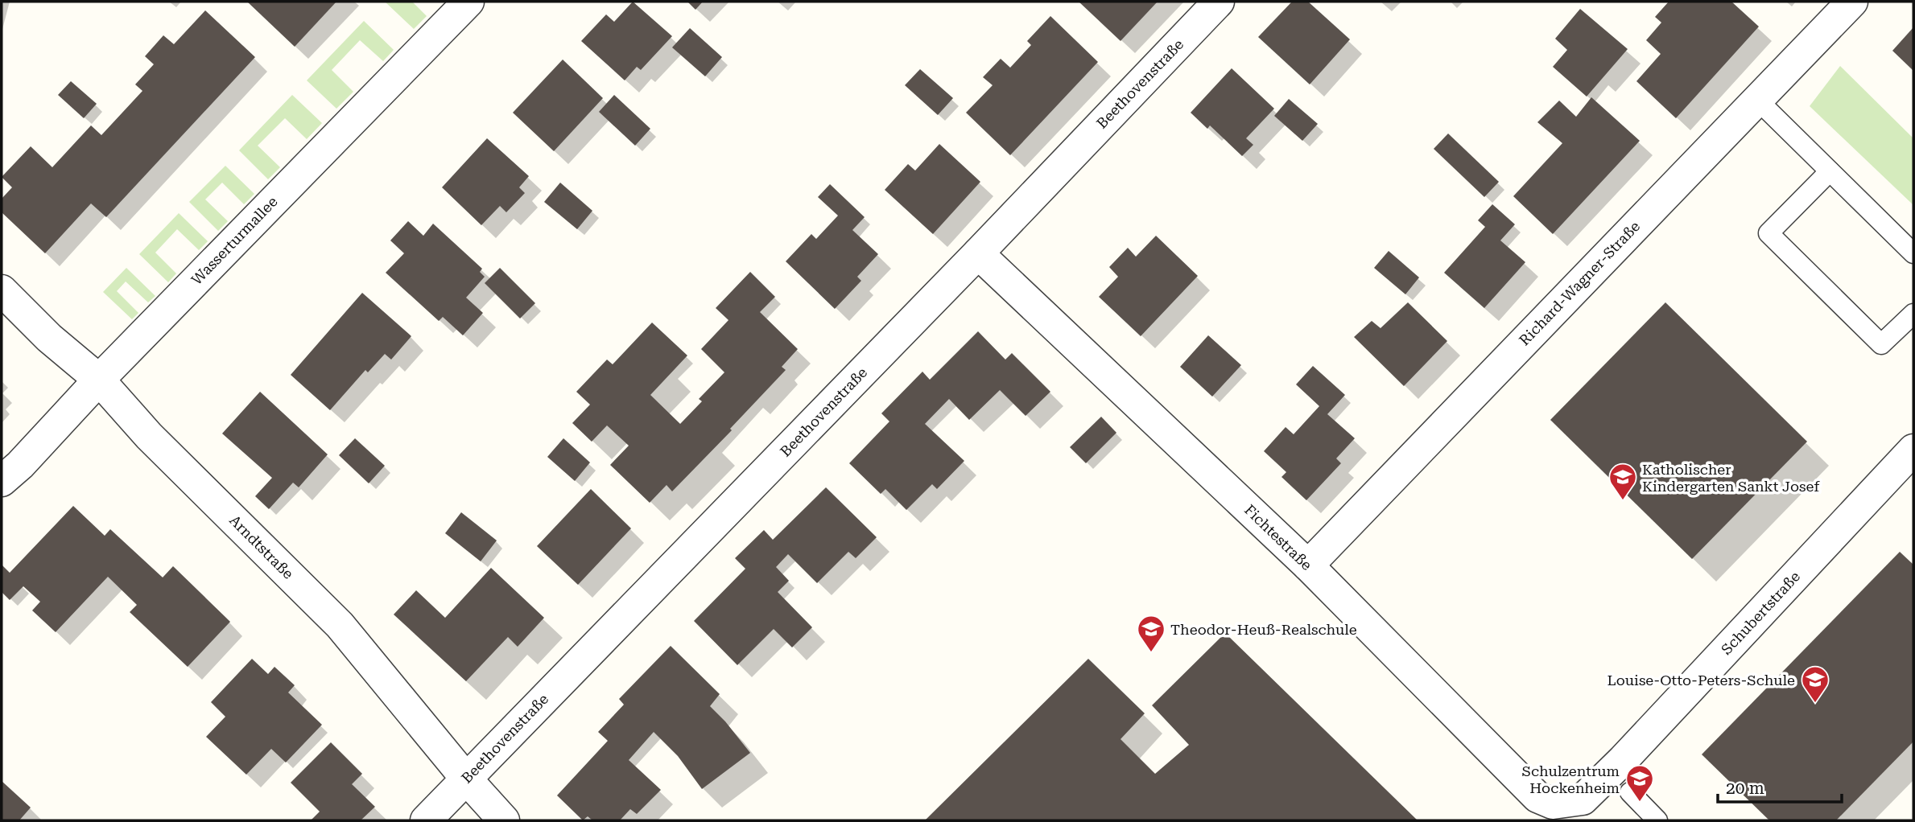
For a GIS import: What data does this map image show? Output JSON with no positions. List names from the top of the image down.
{
  "streets": {
    "street": [
      "Beethovenstraße",
      "Wasserturmallee",
      "Richard-Wagner-Straße",
      "Fichtestraße",
      "Arndtstraße",
      "Schubertstraße"
    ]
  },
  "crossings": [
    ["Beethovenstraße", "Fichtestraße"],
    ["Beethovenstraße", "Arndtstraße"],
    ["Wasserturmallee", "Arndtstraße"],
    ["Richard-Wagner-Straße", "Fichtestraße"],
    ["Fichtestraße", "Schubertstraße"]
  ],
  "places": {
    "school or university": [
      "Katholischer Kindergarten Sankt Josef",
      "Theodor-Heuß-Realschule",
      "Louise-Otto-Peters-Schule",
      "Schulzentrum Hockenheim"
    ]
  },
  "scale_bar": "20 m"
}
